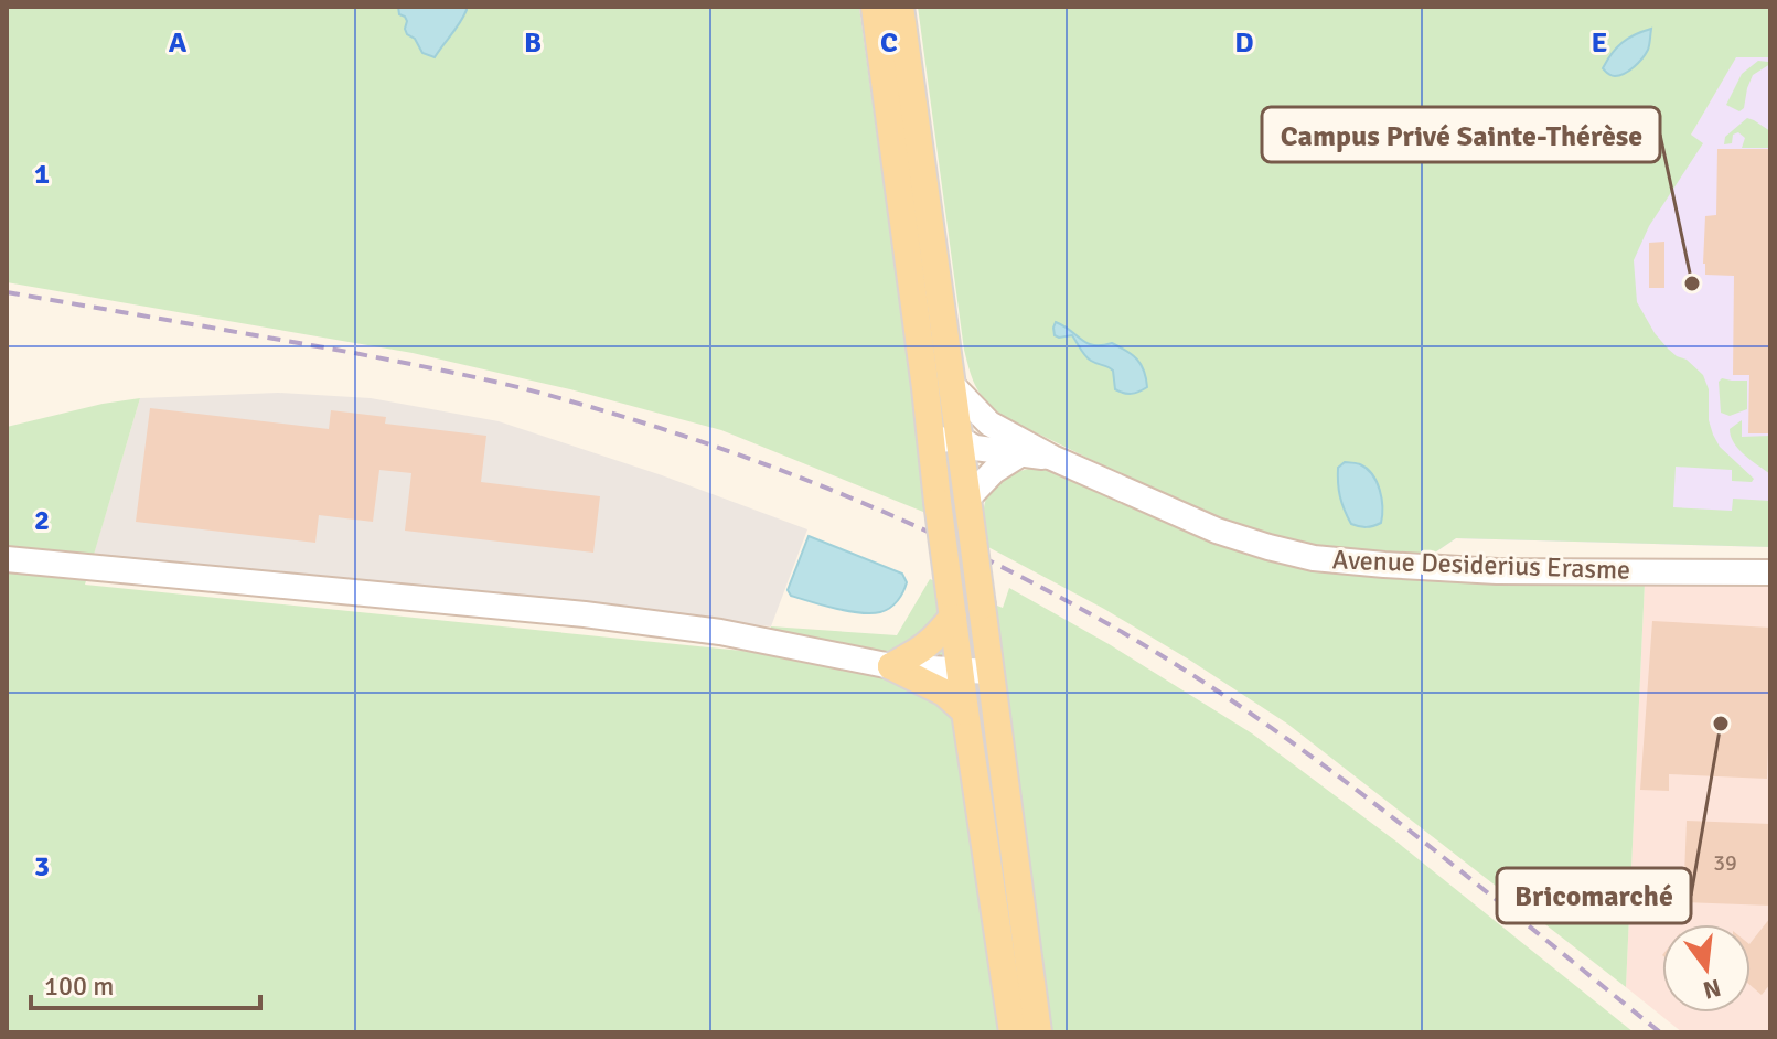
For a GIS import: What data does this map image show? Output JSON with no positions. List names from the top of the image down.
{
  "streets": {
    "main road": ["Avenue Desiderius Erasme"]
  },
  "places": ["Campus Privé Sainte-Thérèse", "Bricomarché"],
  "house_numbers": ["39"],
  "scale_bar": "100 m",
  "north": "bottom",
  "grid": {
    "columns": [
      "A",
      "B",
      "C",
      "D",
      "E"
    ],
    "rows": ["1", "2", "3"]
  }
}
